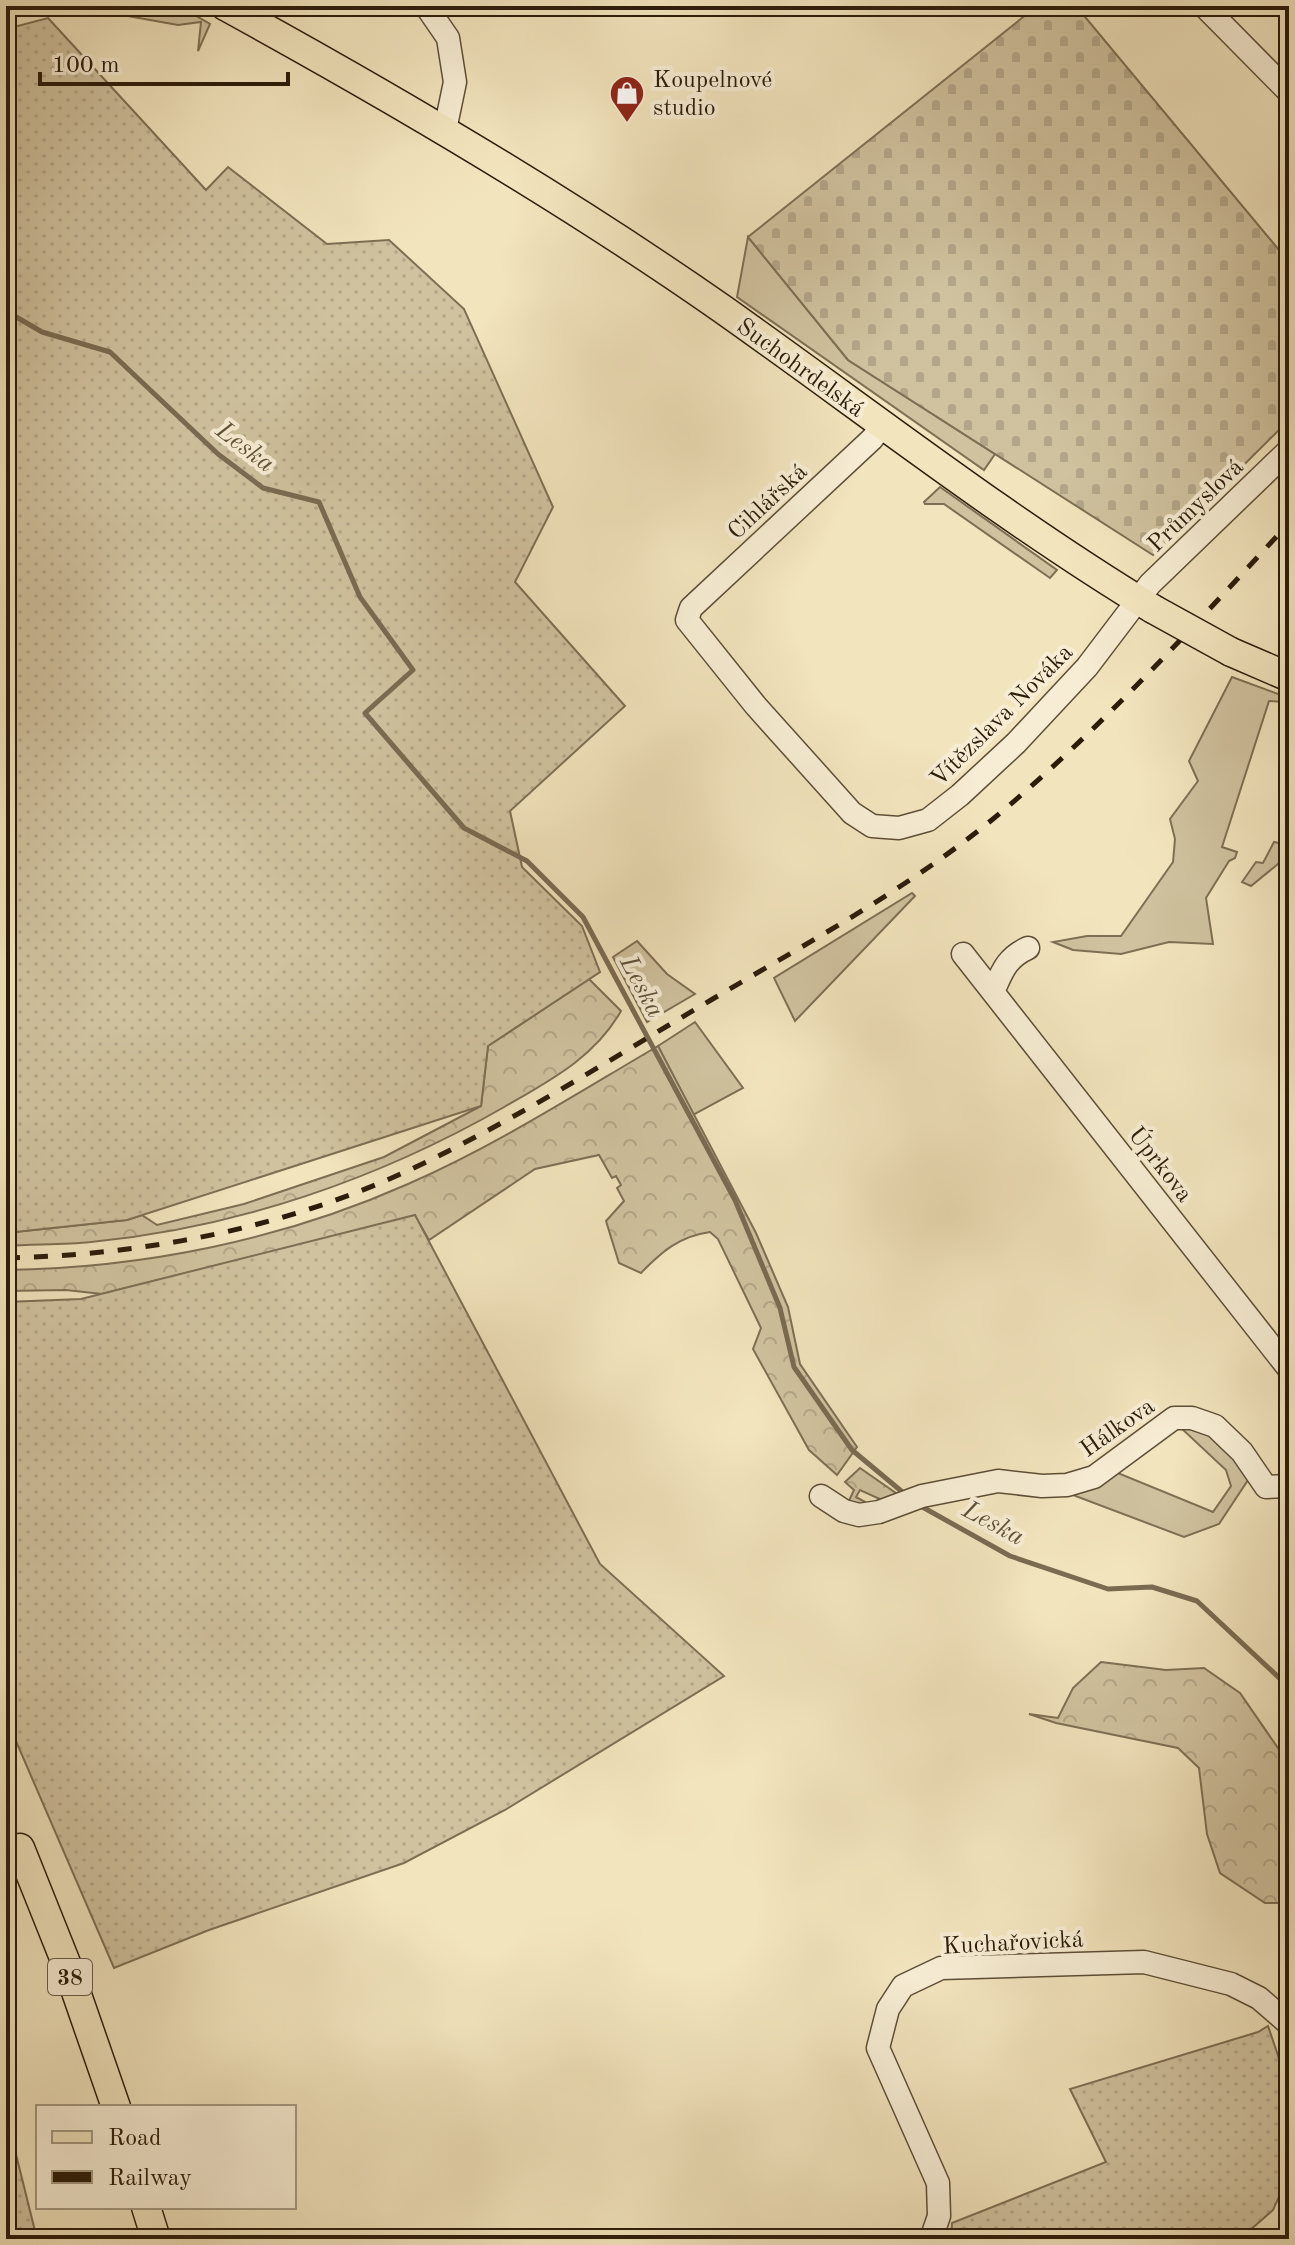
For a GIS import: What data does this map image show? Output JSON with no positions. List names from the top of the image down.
{
  "streets": {
    "main road": ["Suchohrdelská", "38"],
    "street": [
      "Cihlářská",
      "Průmyslová",
      "Vítězslava Nováka",
      "Úprkova",
      "Hálkova",
      "Kuchařovická"
    ]
  },
  "crossings": [
    ["Suchohrdelská", "Cihlářská"],
    ["Suchohrdelská", "Průmyslová"],
    ["Suchohrdelská", "Vítězslava Nováka"],
    ["Cihlářská", "Vítězslava Nováka"],
    ["Průmyslová", "Vítězslava Nováka"]
  ],
  "water": ["Leska"],
  "places": {
    "shop": ["Koupelnové studio"]
  },
  "legend": ["Road", "Railway"],
  "scale_bar": "100 m"
}
